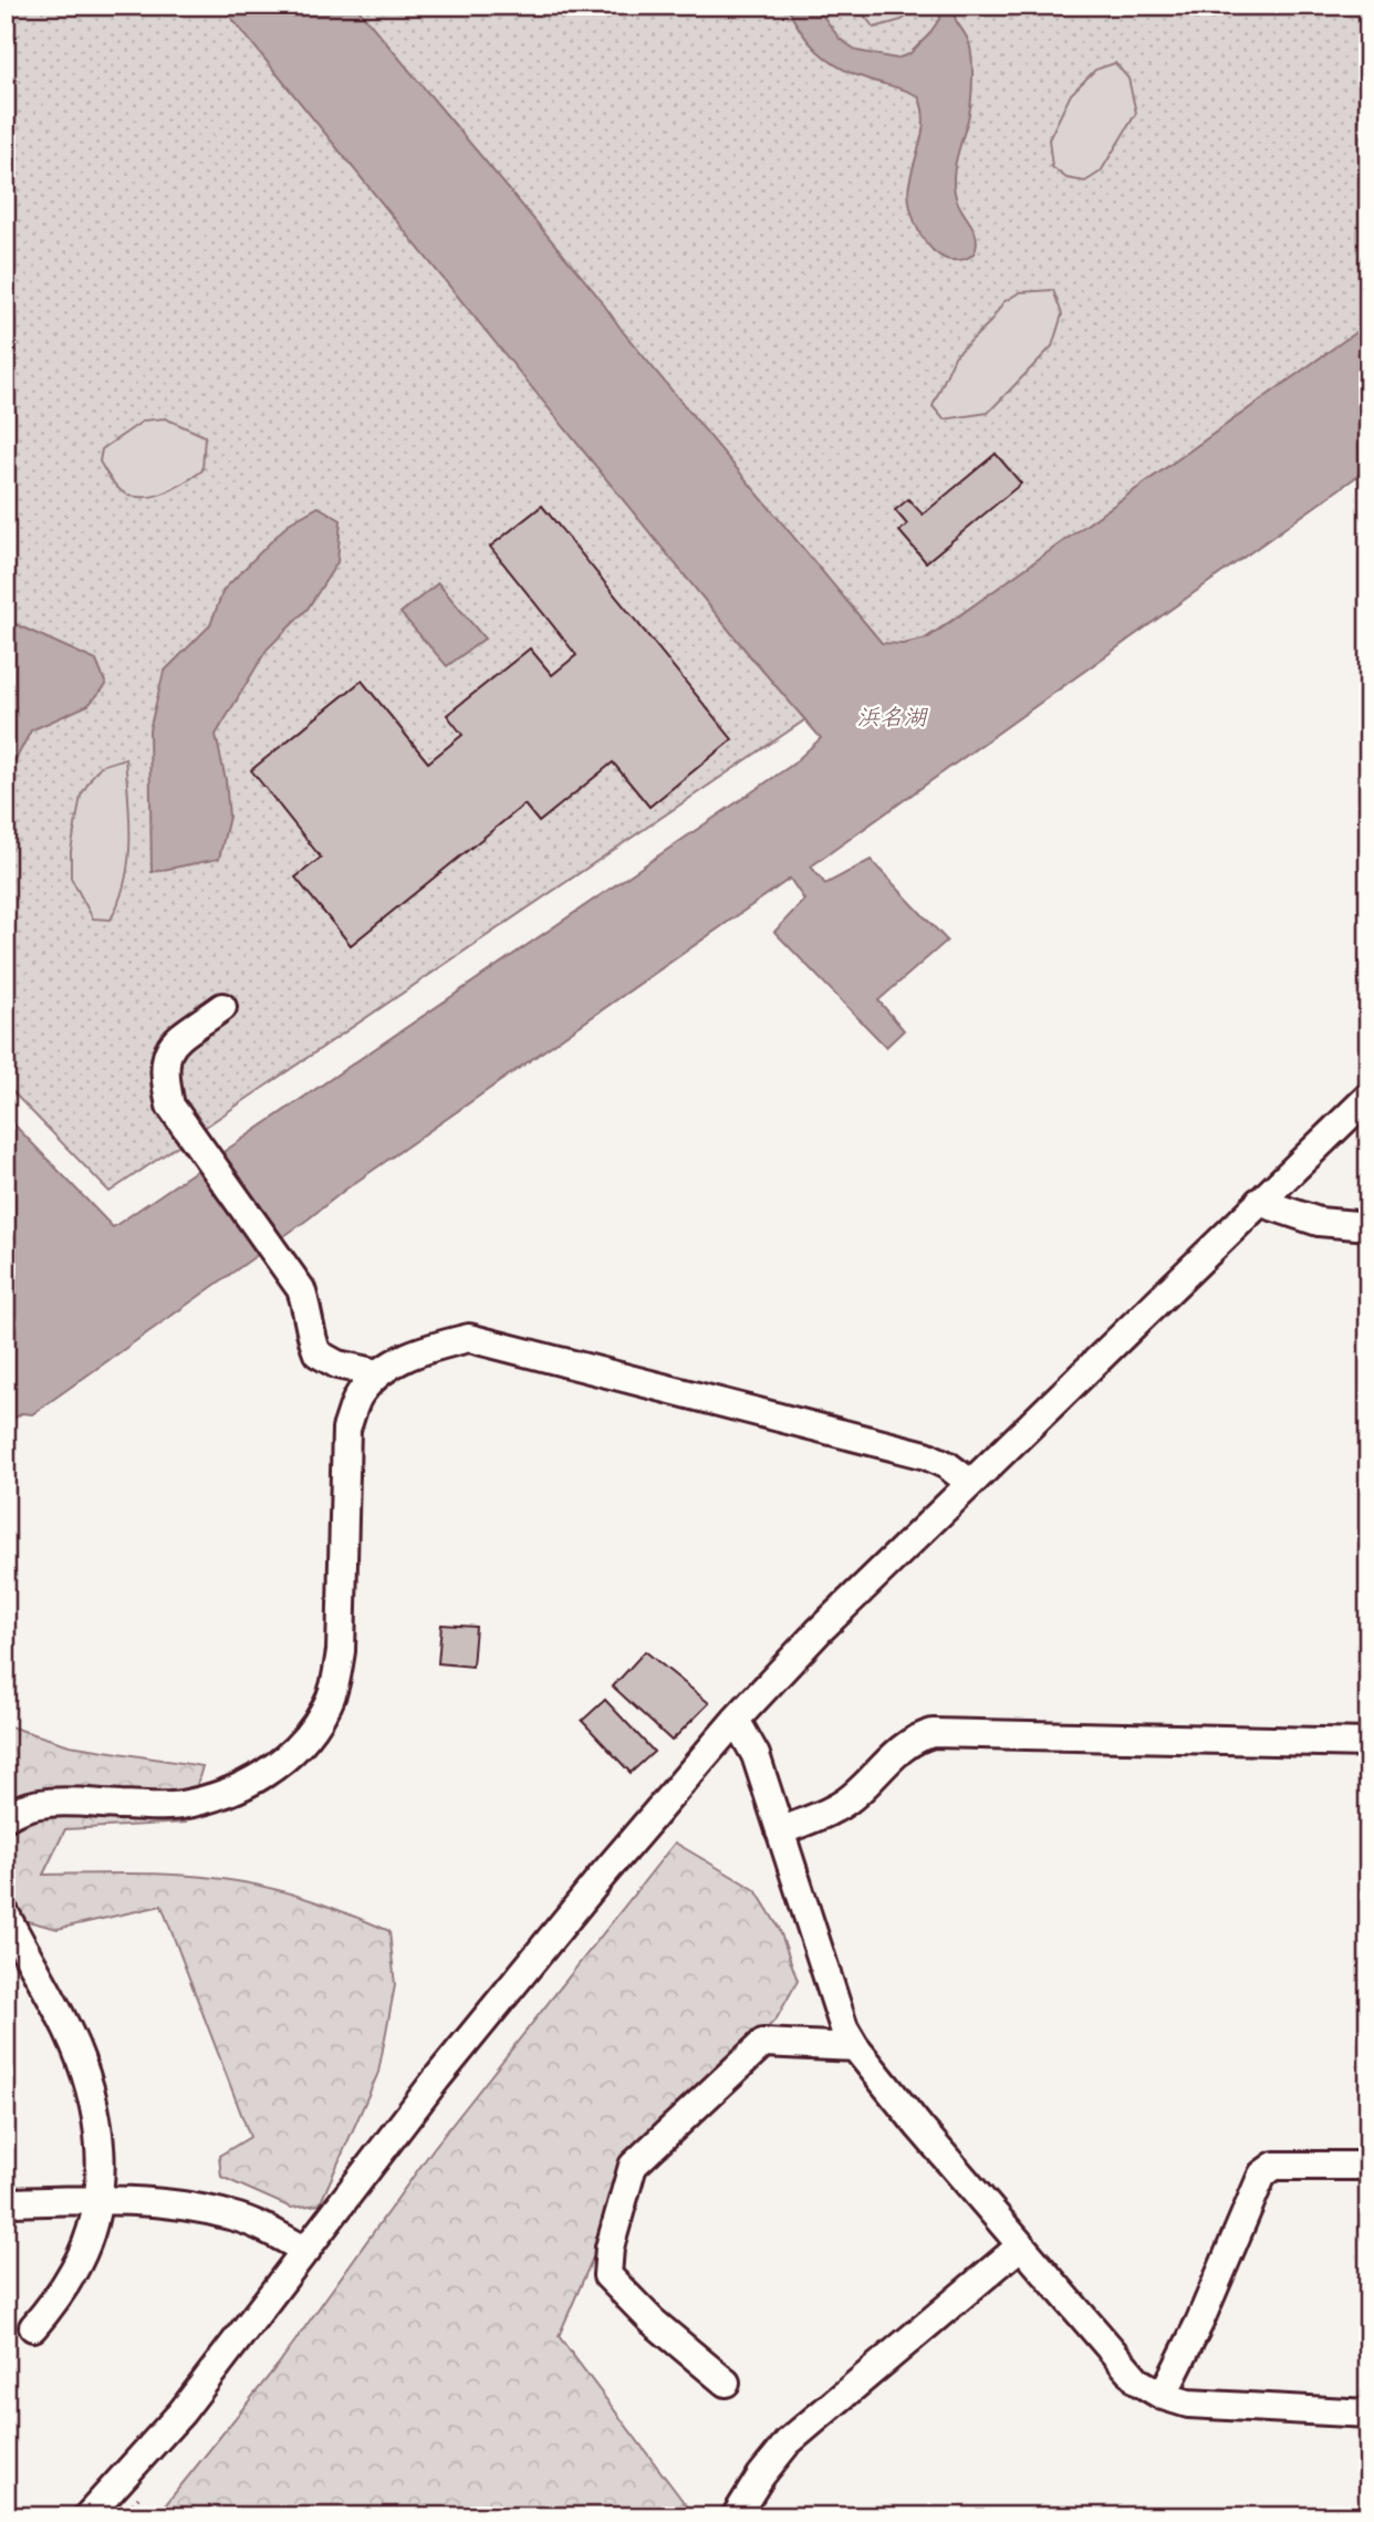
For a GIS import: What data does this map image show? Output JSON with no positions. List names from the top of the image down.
{
  "water": ["浜名湖"]
}
